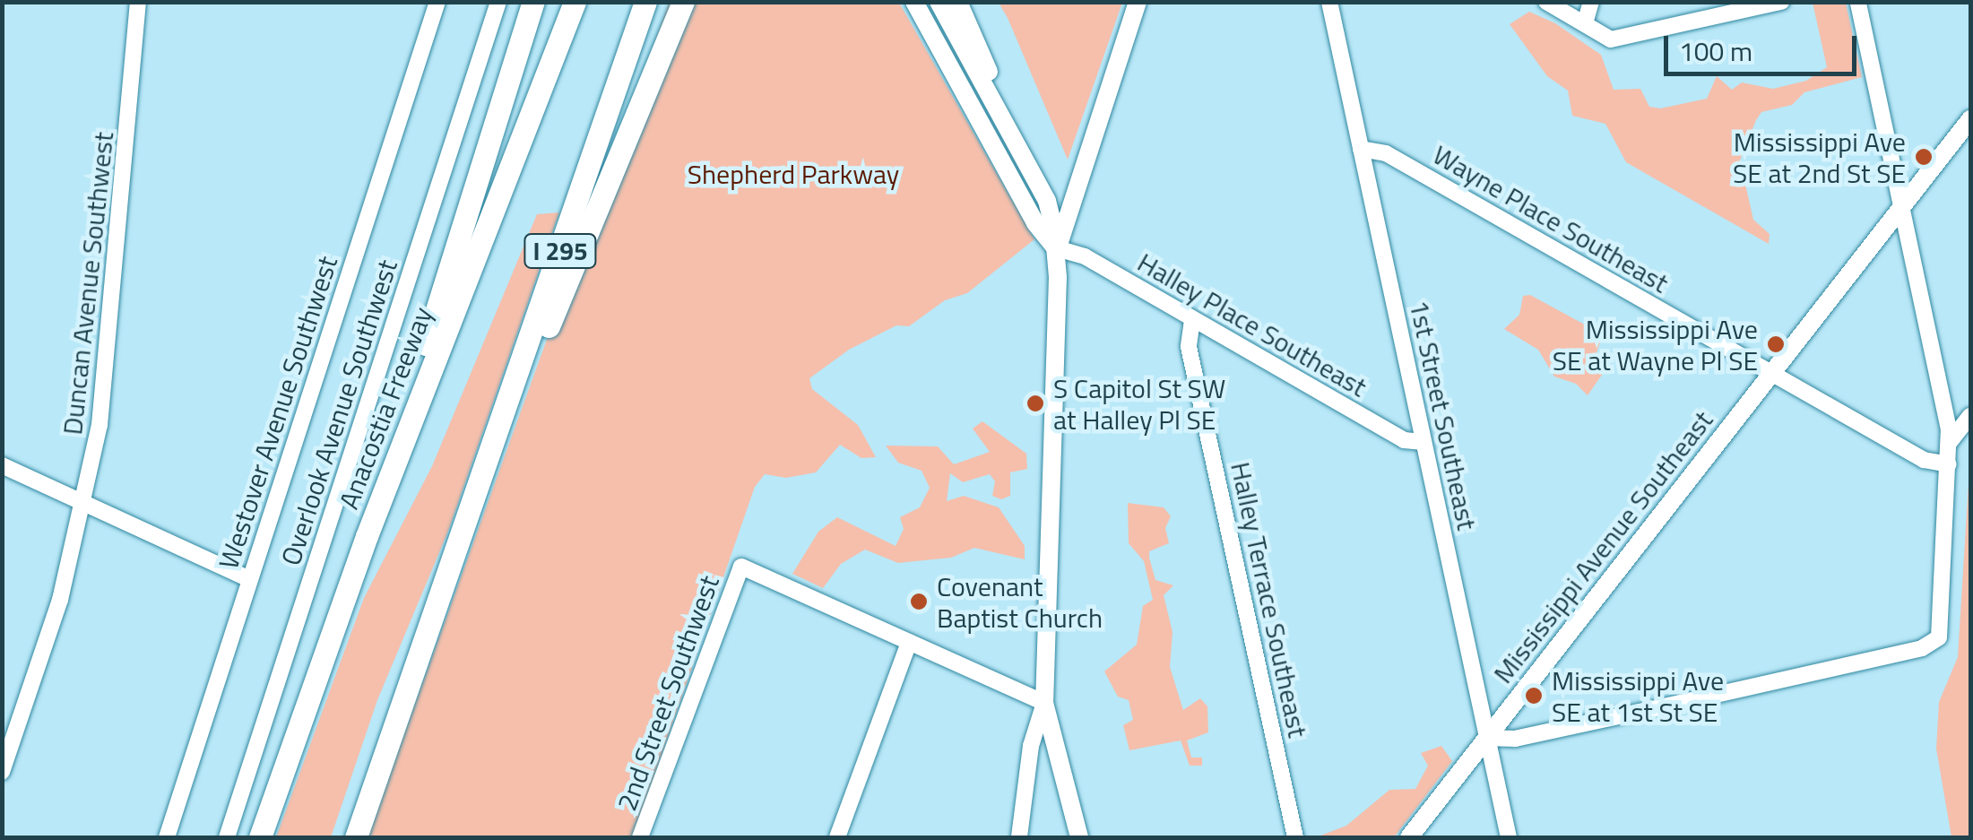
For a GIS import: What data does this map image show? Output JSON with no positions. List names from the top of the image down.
{
  "streets": {
    "highway": ["I 295", "Anacostia Freeway"],
    "main road": ["Mississippi Avenue Southeast"],
    "street": [
      "Wayne Place Southeast",
      "Duncan Avenue Southwest",
      "Halley Place Southeast",
      "Westover Avenue Southwest",
      "Overlook Avenue Southwest",
      "1st Street Southeast",
      "Halley Terrace Southeast",
      "2nd Street Southwest"
    ]
  },
  "crossings": [
    ["Wayne Place Southeast", "1st Street Southeast"],
    ["Wayne Place Southeast", "Mississippi Avenue Southeast"],
    ["Halley Place Southeast", "1st Street Southeast"],
    ["Halley Place Southeast", "Halley Terrace Southeast"],
    ["1st Street Southeast", "Mississippi Avenue Southeast"]
  ],
  "parks": ["Shepherd Parkway"],
  "places": [
    "Mississippi Ave SE at 2nd St SE",
    "Mississippi Ave SE at Wayne Pl SE",
    "S Capitol St SW at Halley Pl SE",
    "Covenant Baptist Church",
    "Mississippi Ave SE at 1st St SE"
  ],
  "scale_bar": "100 m"
}
